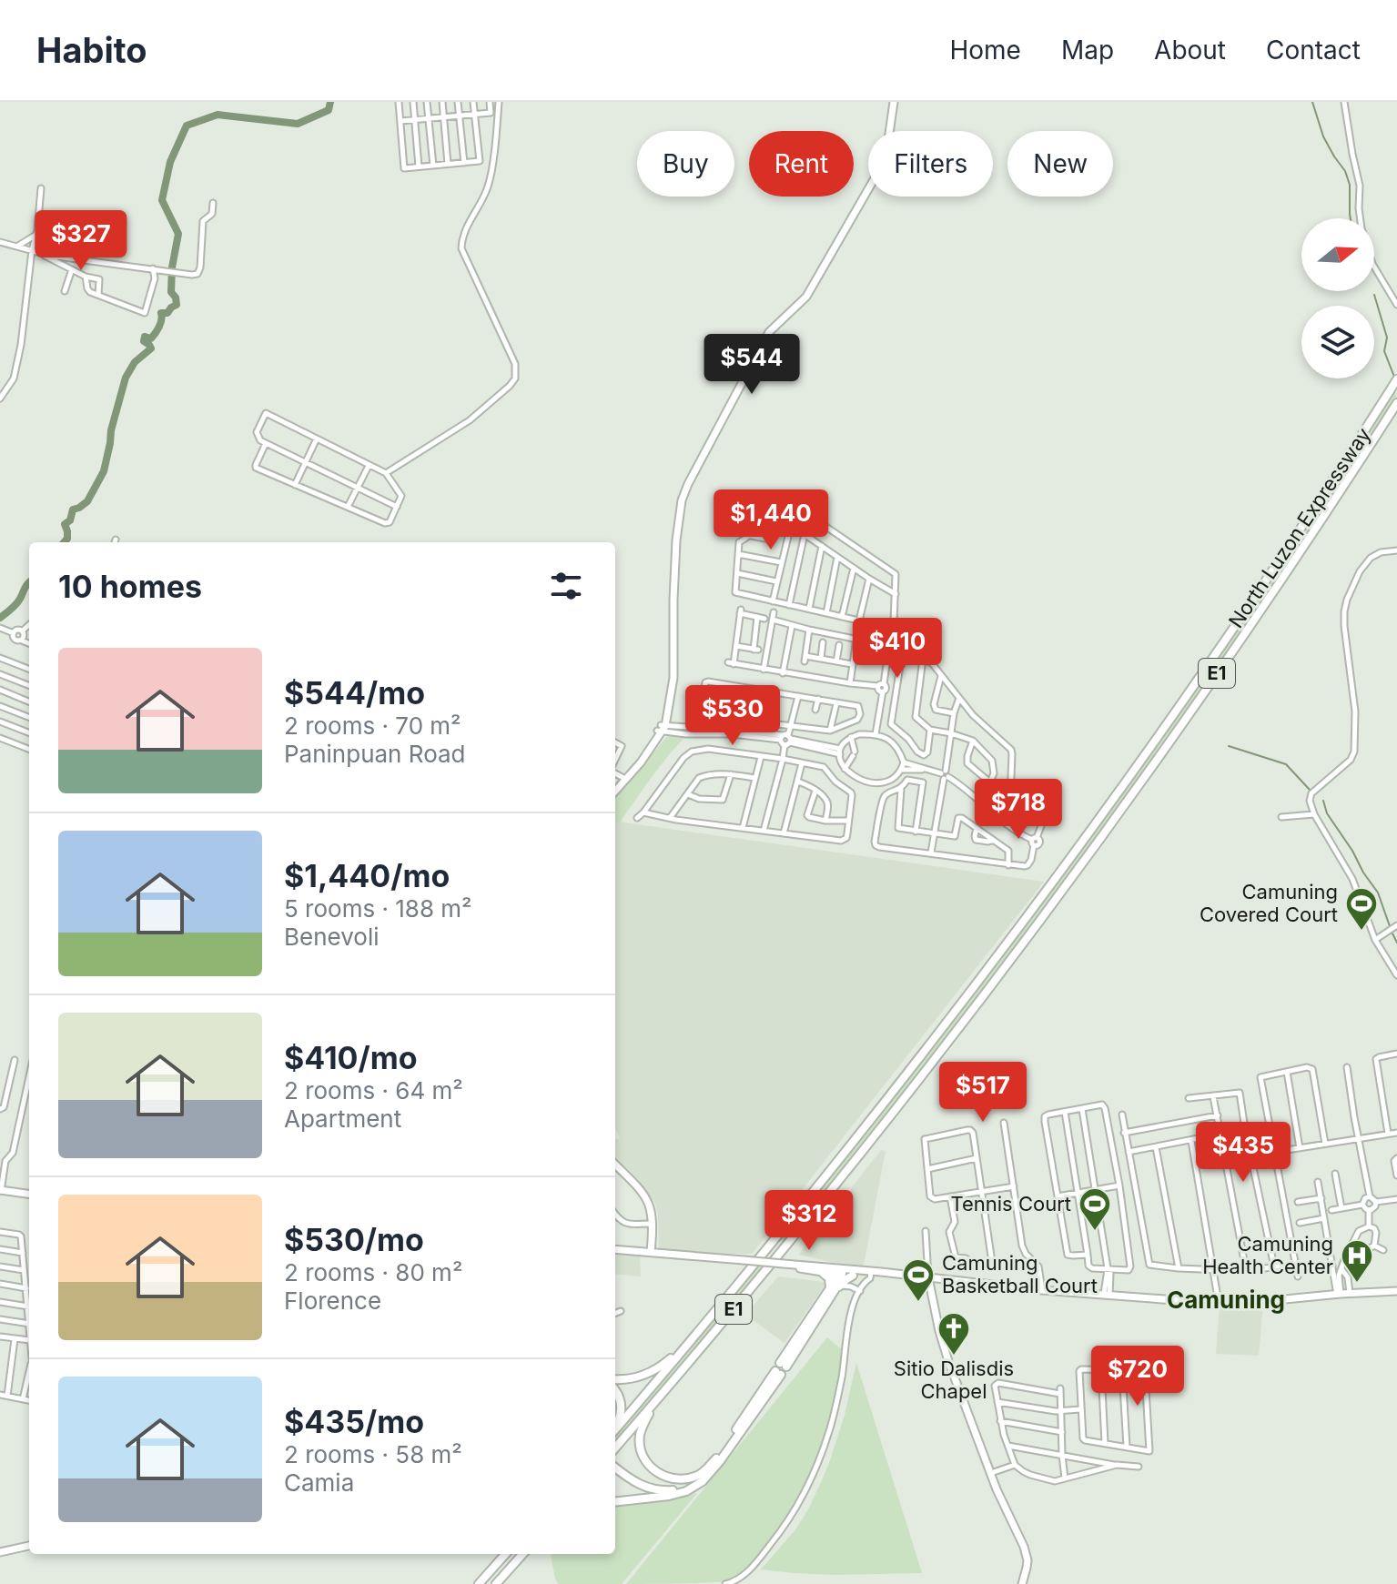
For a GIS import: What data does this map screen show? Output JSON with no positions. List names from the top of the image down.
{
  "streets": {
    "highway": ["North Luzon Expressway", "E1"]
  },
  "districts": ["Camuning"],
  "places": {
    "sports": ["Camuning Covered Court", "Tennis Court", "Camuning Basketball Court"],
    "hospital": ["Camuning Health Center"],
    "church": ["Sitio Dalisdis Chapel"]
  },
  "north": "right",
  "page": {
    "header": "Habito",
    "nav": [
      "Home",
      "Map",
      "About",
      "Contact"
    ],
    "chip": [
      "Buy",
      "Rent",
      "Filters",
      "New"
    ],
    "price": [
      "$327",
      "$544",
      "$1,440",
      "$410",
      "$530",
      "$718",
      "$517",
      "$435",
      "$312",
      "$720"
    ],
    "heading": "10 homes",
    "list": [
      {
        "name": "$544/mo",
        "note": "2 rooms · 70 m² · Paninpuan Road"
      },
      {
        "name": "$1,440/mo",
        "note": "5 rooms · 188 m² · Benevoli"
      },
      {
        "name": "$410/mo",
        "note": "2 rooms · 64 m² · Apartment"
      },
      {
        "name": "$530/mo",
        "note": "2 rooms · 80 m² · Florence"
      },
      {
        "name": "$435/mo",
        "note": "2 rooms · 58 m² · Camia"
      }
    ]
  }
}
